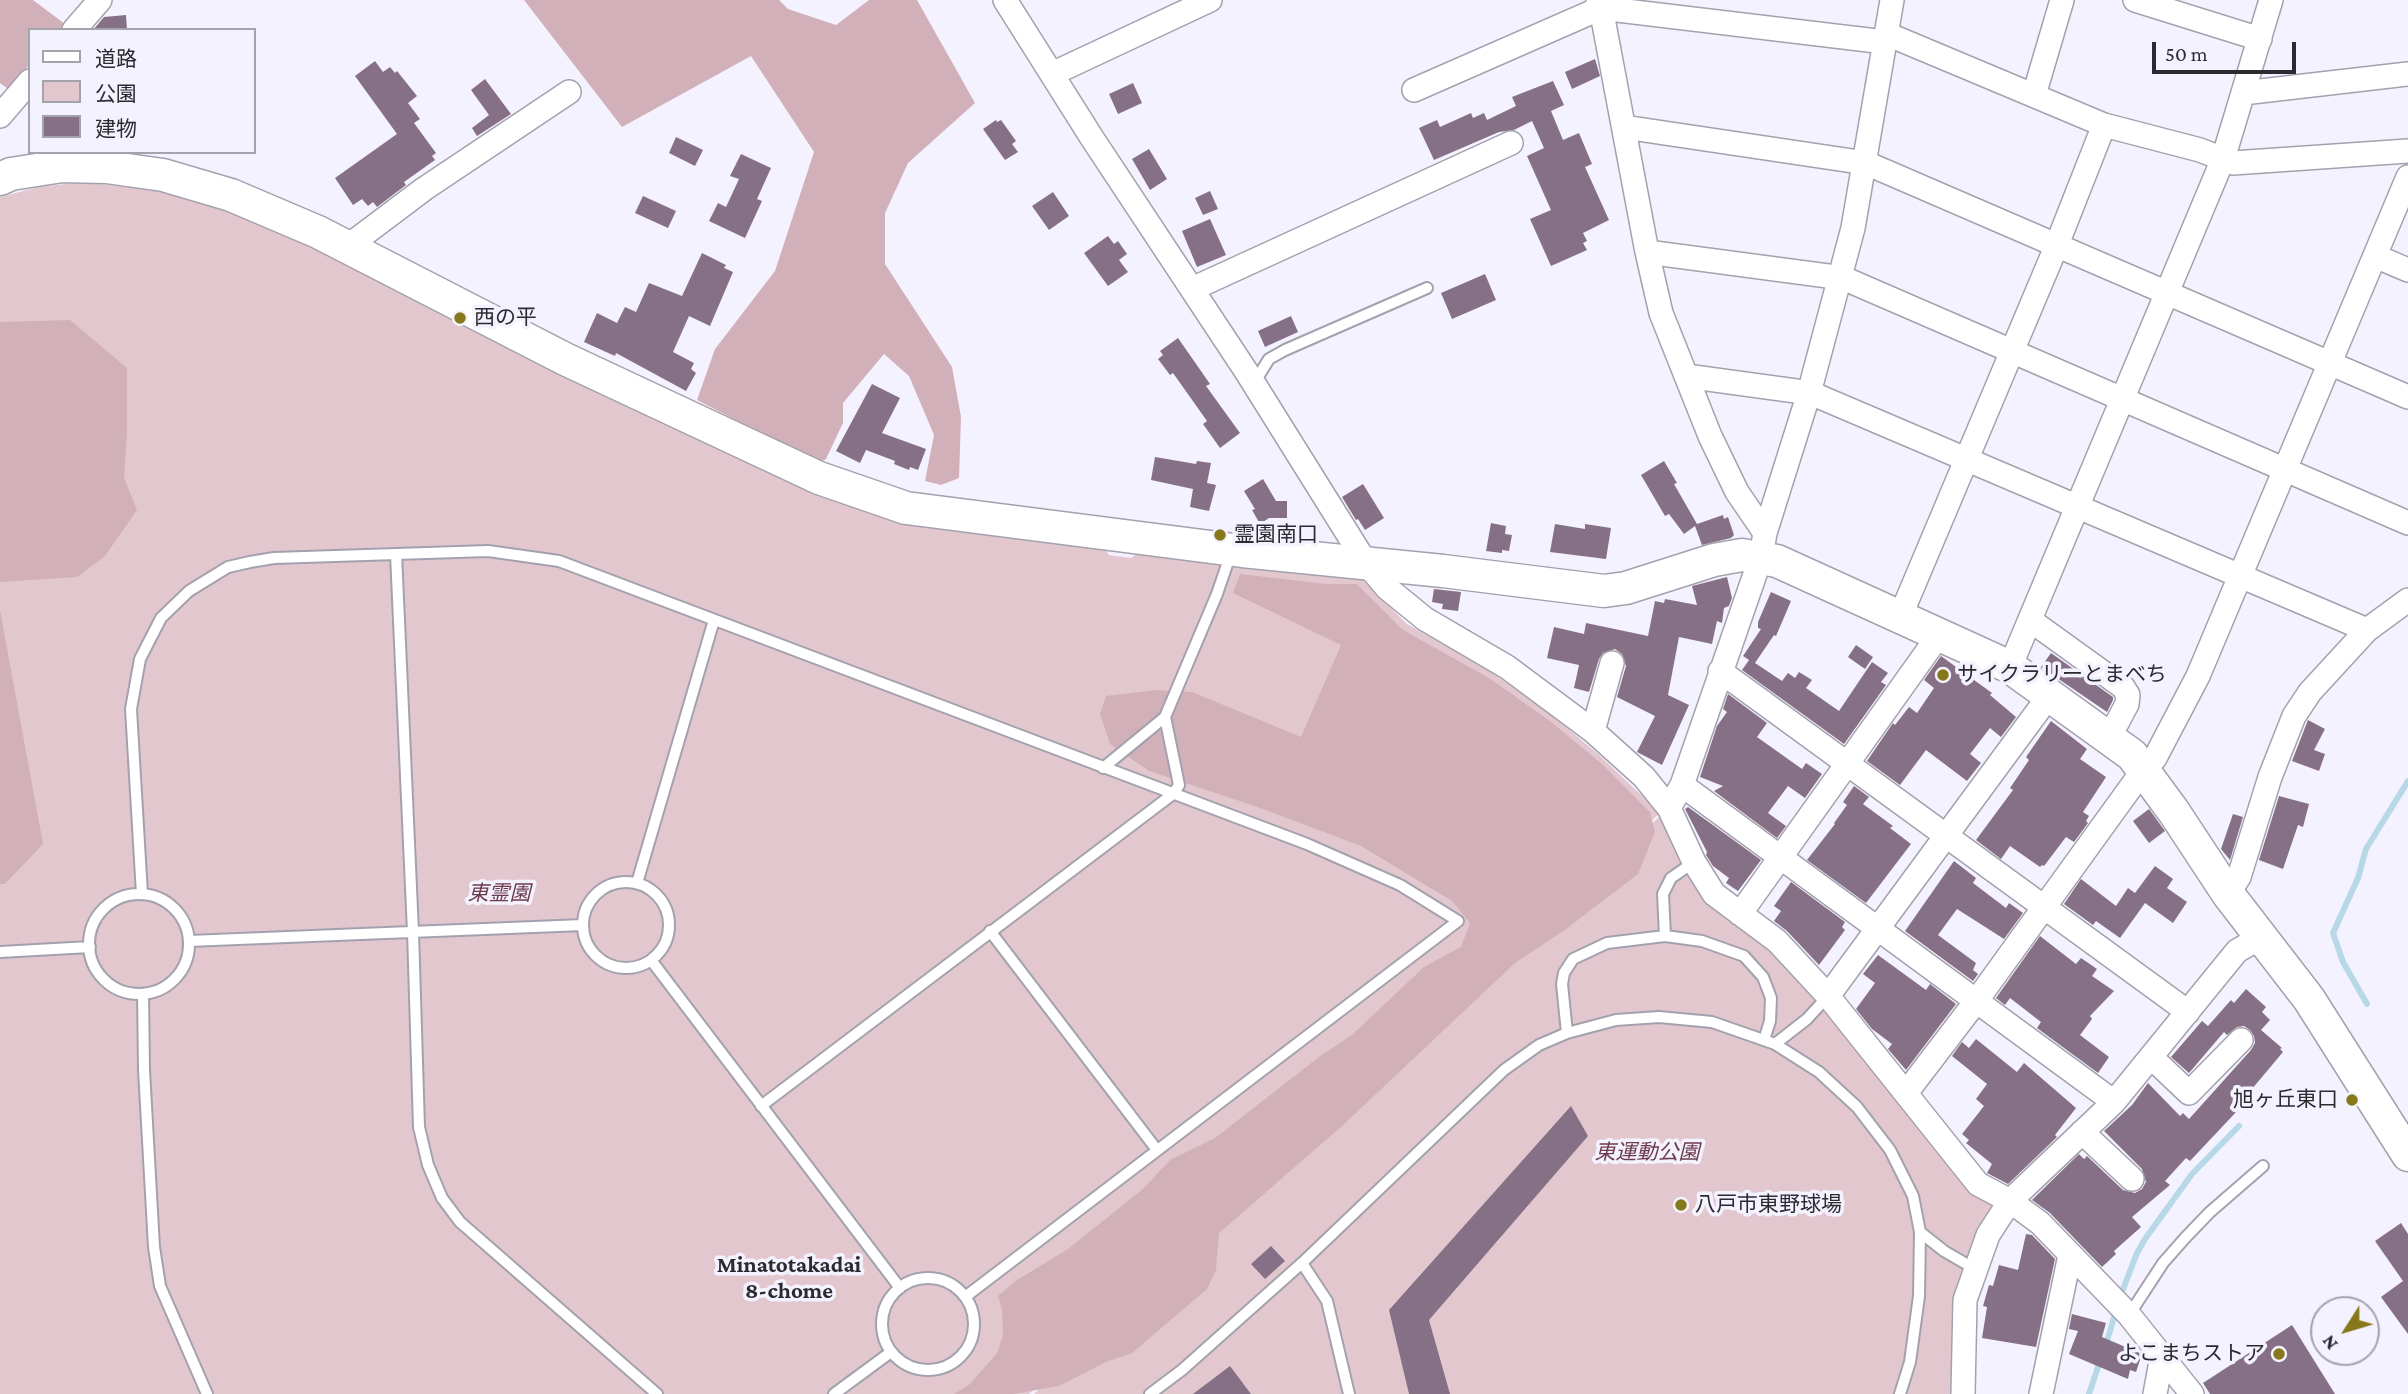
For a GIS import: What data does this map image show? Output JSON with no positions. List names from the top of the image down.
{
  "districts": ["Minatotakadai 8-chome"],
  "parks": ["東霊園", "東運動公園"],
  "places": [
    "西の平",
    "霊園南口",
    "サイクラリーとまべち",
    "旭ヶ丘東口",
    "八戸市東野球場",
    "よこまちストア"
  ],
  "legend": ["道路", "公園", "建物"],
  "scale_bar": "50 m",
  "north": "bottom left"
}
